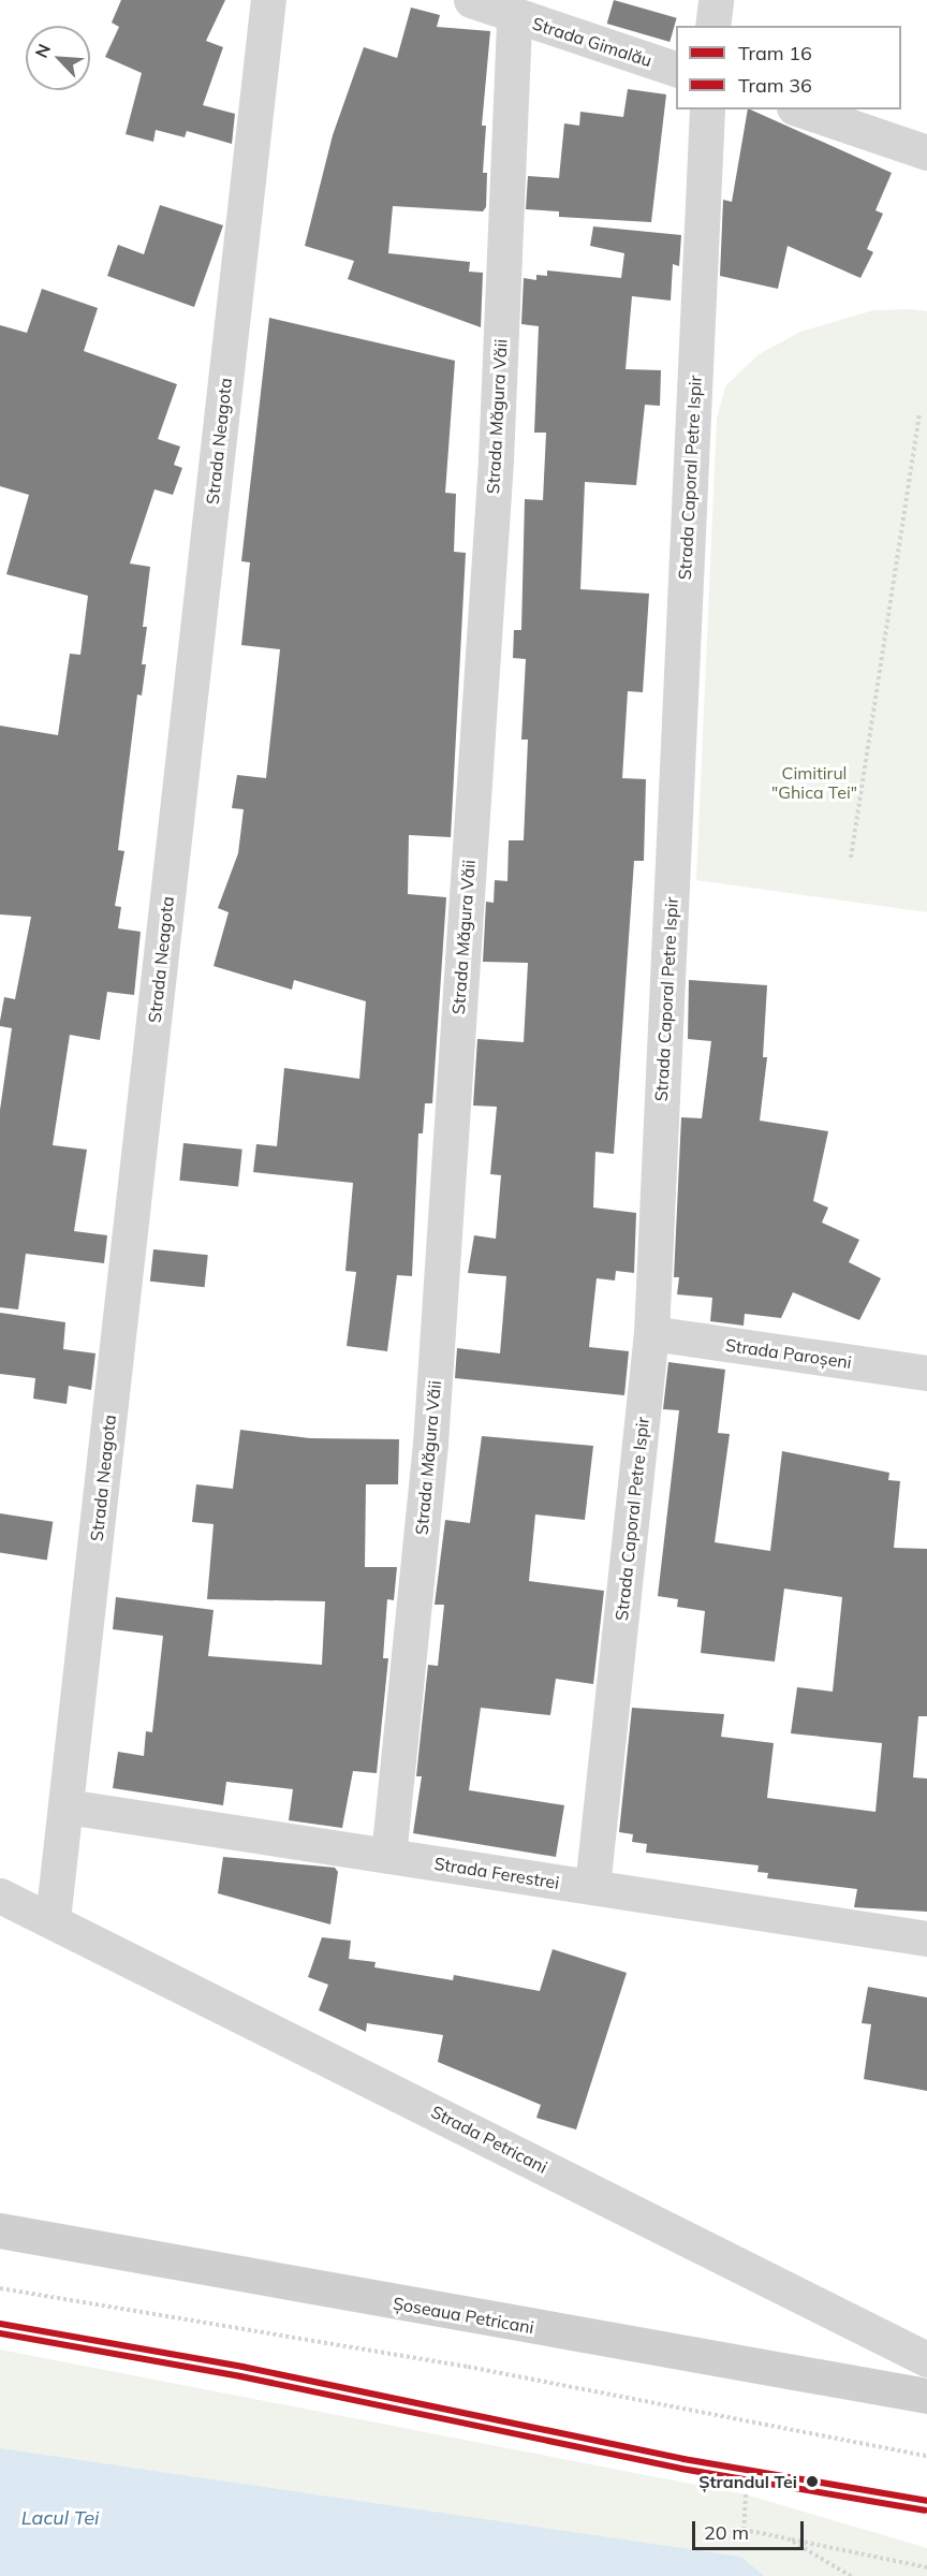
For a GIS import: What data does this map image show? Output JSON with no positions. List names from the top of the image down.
{
  "streets": {
    "main road": ["Șoseaua Petricani"],
    "street": [
      "Strada Gimalău",
      "Strada Măgura Văii",
      "Strada Neagota",
      "Strada Caporal Petre Ispir",
      "Strada Paroșeni",
      "Strada Ferestrei",
      "Strada Petricani"
    ]
  },
  "crossings": [
    ["Strada Gimalău", "Strada Măgura Văii"],
    ["Strada Măgura Văii", "Strada Ferestrei"],
    ["Strada Neagota", "Strada Ferestrei"],
    ["Strada Neagota", "Strada Petricani"],
    ["Strada Caporal Petre Ispir", "Strada Paroșeni"],
    ["Strada Caporal Petre Ispir", "Strada Ferestrei"]
  ],
  "water": ["Lacul Tei"],
  "parks": ["Cimitirul \"Ghica Tei\""],
  "places": ["Ștrandul Tei"],
  "lines": ["tram line 16", "tram line 36"],
  "legend": ["Tram 16", "Tram 36"],
  "scale_bar": "20 m",
  "north": "top left"
}
